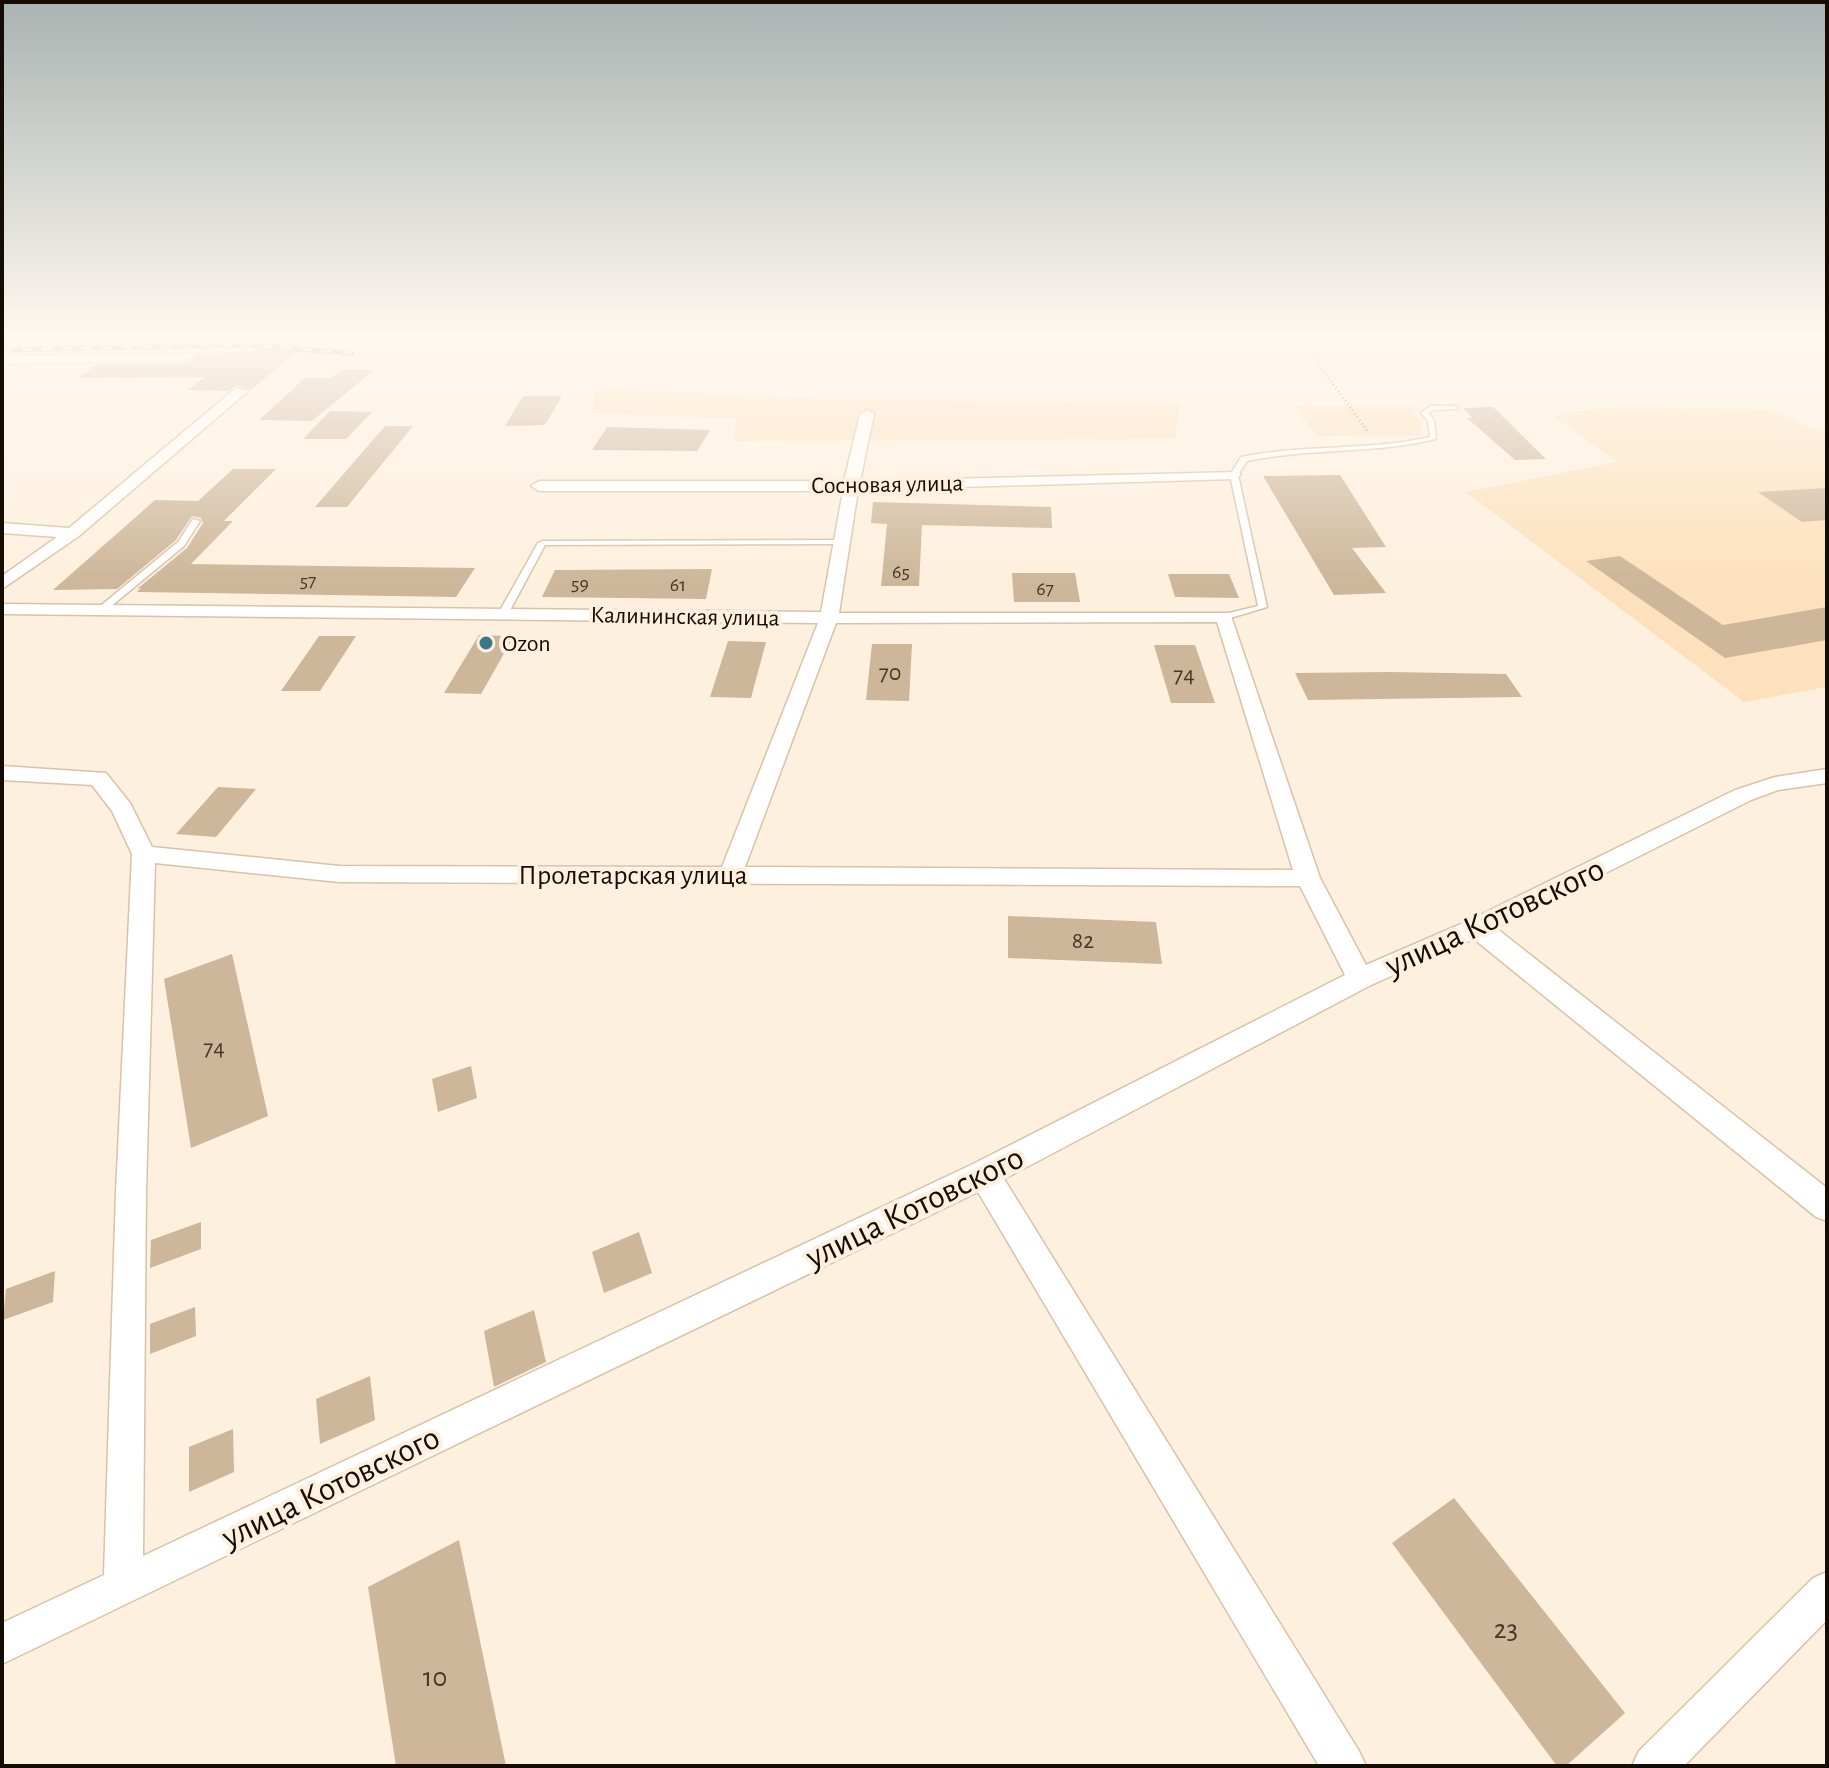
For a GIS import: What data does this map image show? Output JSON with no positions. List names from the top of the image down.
{
  "streets": {
    "street": [
      "Сосновая улица",
      "Калининская улица",
      "Пролетарская улица",
      "улица Котовского"
    ]
  },
  "places": ["Ozon"],
  "house_numbers": [
    "65",
    "57",
    "59",
    "61",
    "67",
    "70",
    "74",
    "82",
    "74",
    "23",
    "10"
  ]
}
